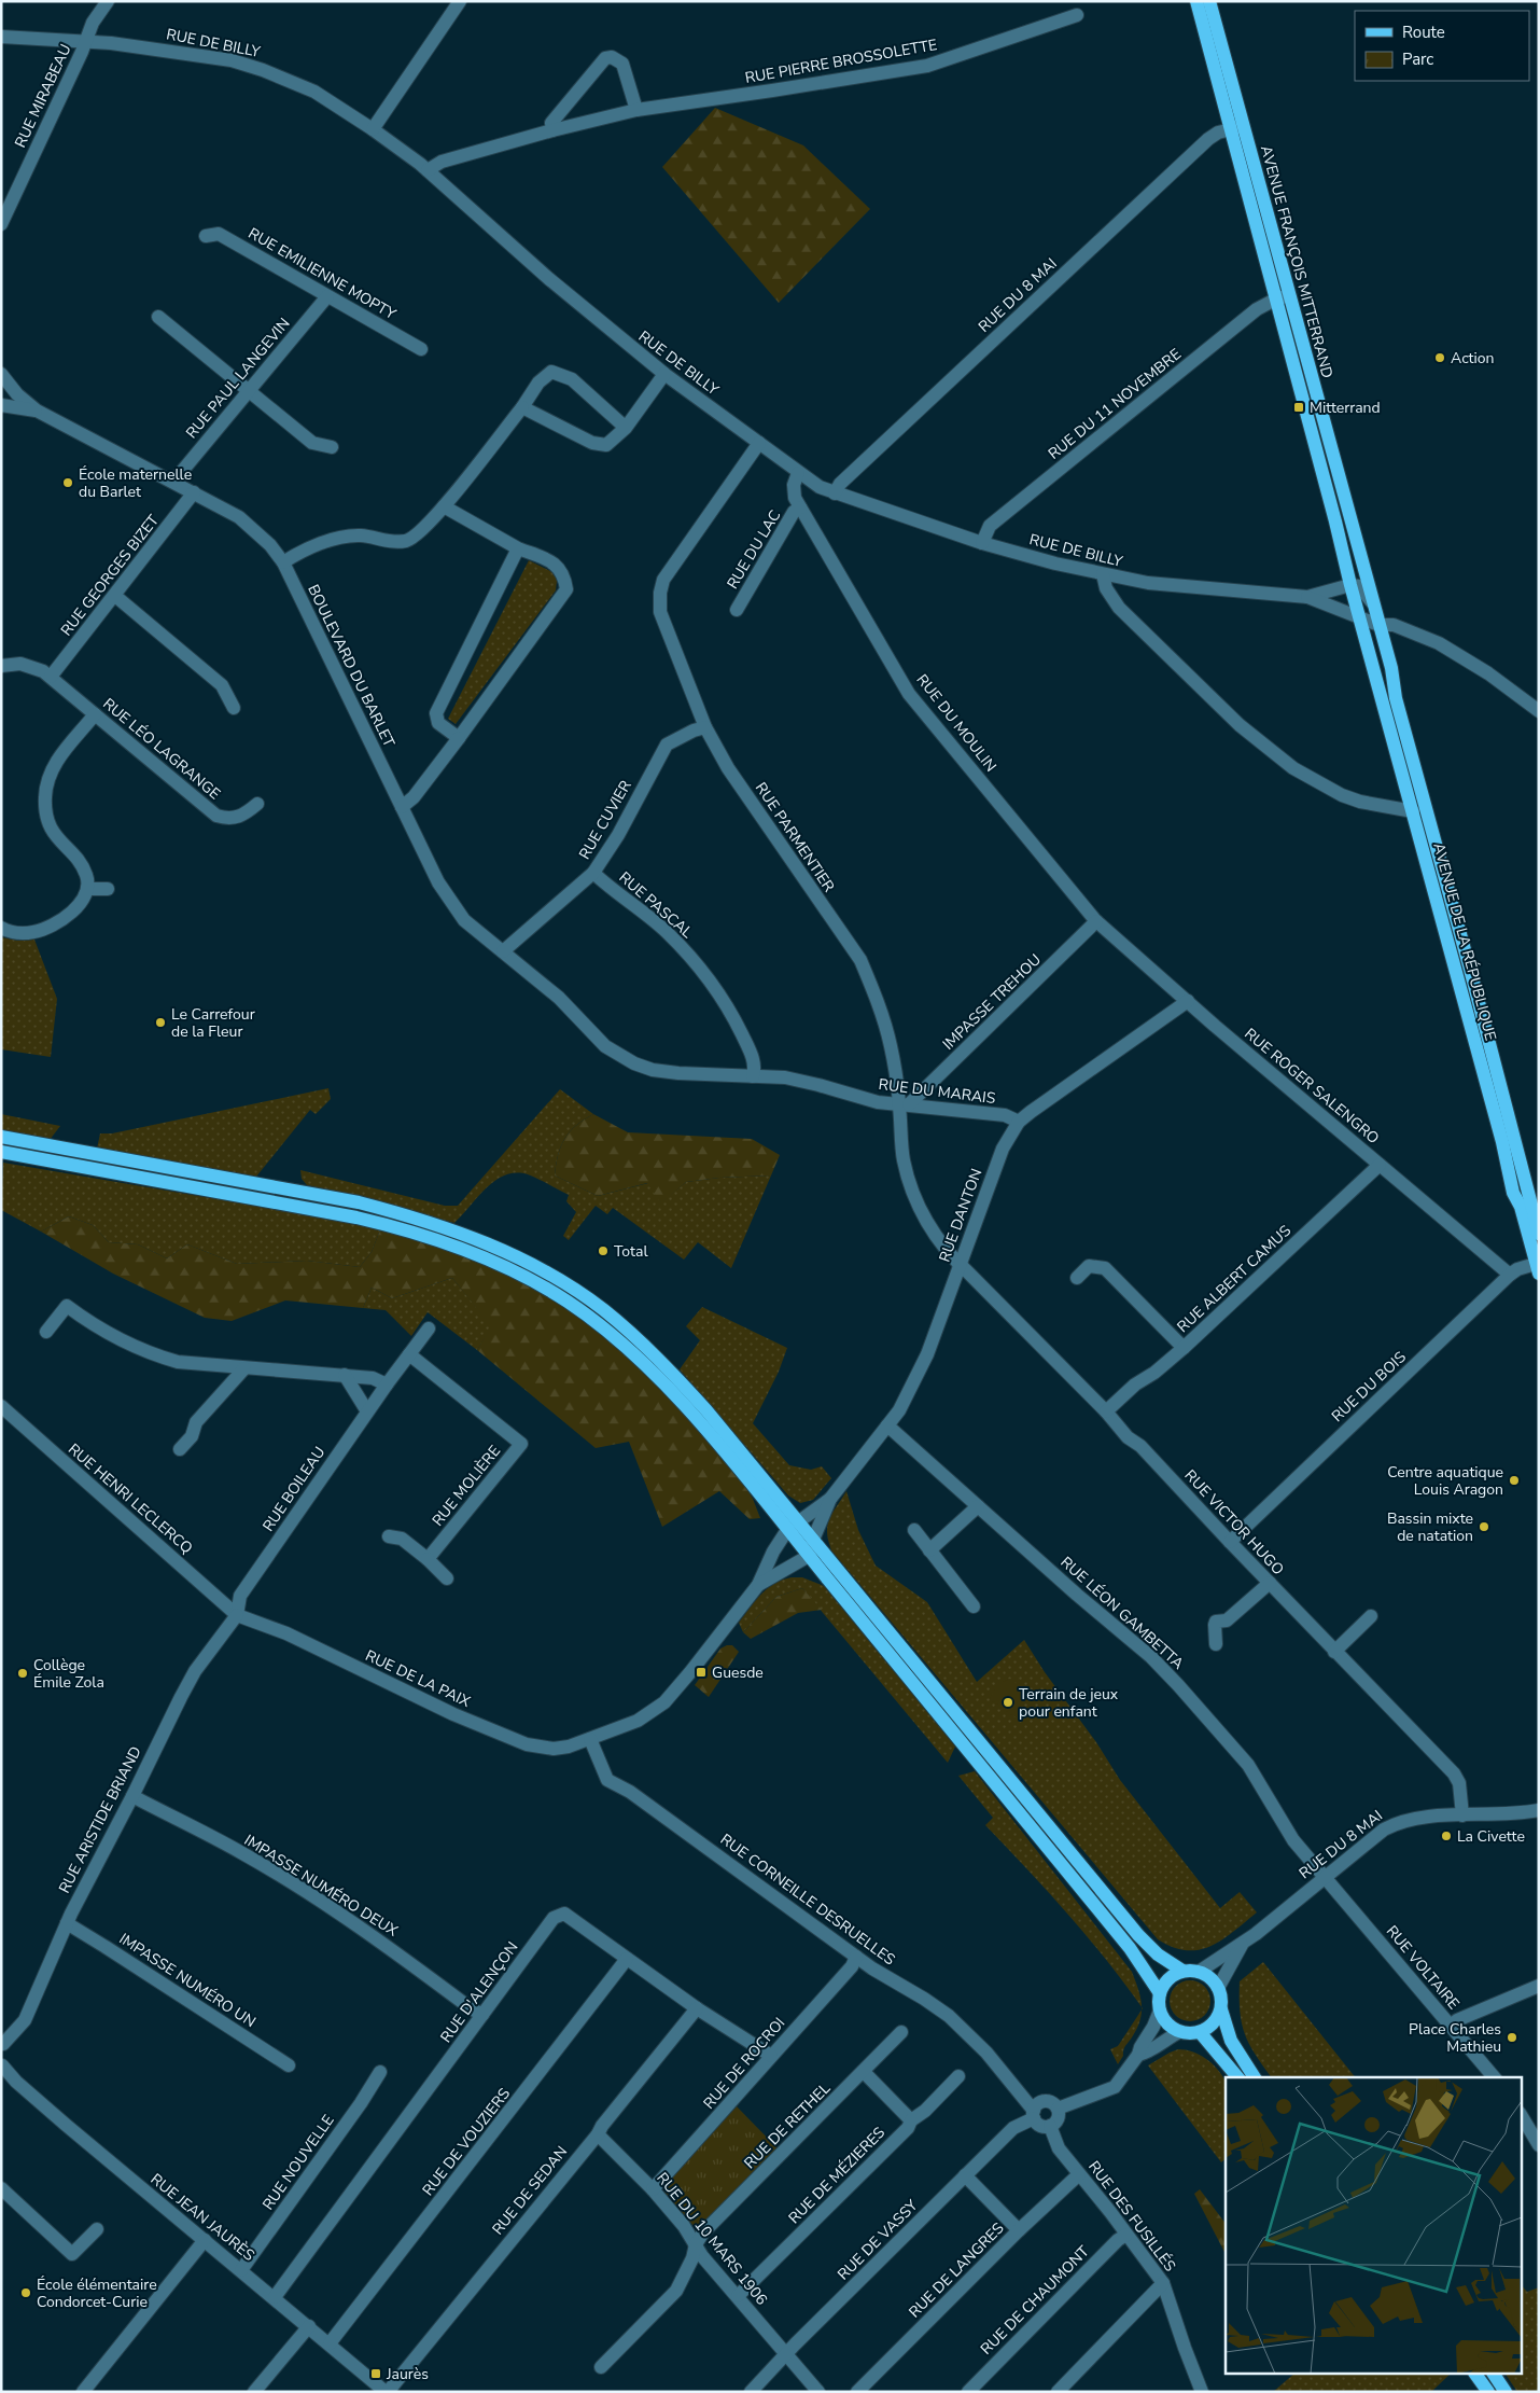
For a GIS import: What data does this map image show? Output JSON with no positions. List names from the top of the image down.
{
  "streets": {
    "main road": ["AVENUE FRANÇOIS MITTERRAND", "AVENUE DE LA RÉPUBLIQUE"],
    "street": [
      "RUE DE BILLY",
      "RUE PIERRE BROSSOLETTE",
      "RUE MIRABEAU",
      "RUE EMILIENNE MOPTY",
      "RUE DU 8 MAI",
      "RUE PAUL LANGEVIN",
      "RUE DU 11 NOVEMBRE",
      "RUE DU LAC",
      "RUE GEORGES BIZET",
      "BOULEVARD DU BARLET",
      "RUE DU MOULIN",
      "RUE LÉO LAGRANGE",
      "RUE CUVIER",
      "RUE PARMENTIER",
      "RUE PASCAL",
      "IMPASSE TREHOU",
      "RUE ROGER SALENGRO",
      "RUE DU MARAIS",
      "RUE DANTON",
      "RUE ALBERT CAMUS",
      "RUE DU BOIS",
      "RUE MOLIÈRE",
      "RUE BOILEAU",
      "RUE HENRI LECLERCQ",
      "RUE VICTOR HUGO",
      "RUE LÉON GAMBETTA",
      "RUE DE LA PAIX",
      "RUE ARISTIDE BRIAND",
      "IMPASSE NUMÉRO DEUX",
      "RUE CORNEILLE DESRUELLES",
      "RUE VOLTAIRE",
      "IMPASSE NUMÉRO UN",
      "RUE D'ALENÇON",
      "RUE DE ROCROI",
      "RUE DE RETHEL",
      "RUE DE VOUZIERS",
      "RUE NOUVELLE",
      "RUE DE MÉZIERES",
      "RUE DE SEDAN",
      "RUE DES FUSILLÉS",
      "RUE JEAN JAURÈS",
      "RUE DU 10 MARS 1906",
      "RUE DE VASSY",
      "RUE DE LANGRES",
      "RUE DE CHAUMONT"
    ]
  },
  "crossings": [
    ["RUE DE BILLY", "RUE PIERRE BROSSOLETTE"],
    ["RUE DE BILLY", "RUE MIRABEAU"],
    ["RUE DE BILLY", "AVENUE FRANÇOIS MITTERRAND"],
    ["RUE DE BILLY", "RUE DU 8 MAI"],
    ["RUE DE BILLY", "RUE DU 11 NOVEMBRE"],
    ["RUE DE BILLY", "RUE DU MOULIN"],
    ["RUE DE BILLY", "RUE PARMENTIER"],
    ["RUE DE BILLY", "AVENUE DE LA RÉPUBLIQUE"],
    ["AVENUE FRANÇOIS MITTERRAND", "RUE DU 8 MAI"],
    ["AVENUE FRANÇOIS MITTERRAND", "RUE DU 11 NOVEMBRE"],
    ["AVENUE FRANÇOIS MITTERRAND", "AVENUE DE LA RÉPUBLIQUE"],
    ["RUE EMILIENNE MOPTY", "RUE PAUL LANGEVIN"],
    ["RUE DU 8 MAI", "RUE VICTOR HUGO"],
    ["RUE DU 8 MAI", "RUE LÉON GAMBETTA"],
    ["RUE DU 8 MAI", "RUE VOLTAIRE"],
    ["RUE PAUL LANGEVIN", "BOULEVARD DU BARLET"],
    ["RUE DU LAC", "RUE DU MOULIN"],
    ["RUE GEORGES BIZET", "BOULEVARD DU BARLET"],
    ["RUE GEORGES BIZET", "RUE LÉO LAGRANGE"],
    ["BOULEVARD DU BARLET", "RUE CUVIER"],
    ["BOULEVARD DU BARLET", "RUE PASCAL"],
    ["BOULEVARD DU BARLET", "RUE DU MARAIS"],
    ["RUE DU MOULIN", "IMPASSE TREHOU"],
    ["RUE DU MOULIN", "RUE ROGER SALENGRO"],
    ["RUE CUVIER", "RUE PARMENTIER"],
    ["RUE CUVIER", "RUE PASCAL"],
    ["RUE PARMENTIER", "IMPASSE TREHOU"],
    ["RUE PARMENTIER", "RUE DU MARAIS"],
    ["RUE PARMENTIER", "RUE DANTON"],
    ["RUE PARMENTIER", "RUE VICTOR HUGO"],
    ["RUE PASCAL", "RUE DU MARAIS"],
    ["AVENUE DE LA RÉPUBLIQUE", "RUE DU BOIS"],
    ["IMPASSE TREHOU", "RUE ROGER SALENGRO"],
    ["IMPASSE TREHOU", "RUE DU MARAIS"],
    ["RUE ROGER SALENGRO", "RUE DANTON"],
    ["RUE ROGER SALENGRO", "RUE ALBERT CAMUS"],
    ["RUE ROGER SALENGRO", "RUE DU BOIS"],
    ["RUE DU MARAIS", "RUE DANTON"],
    ["RUE DANTON", "RUE VICTOR HUGO"],
    ["RUE DANTON", "RUE LÉON GAMBETTA"],
    ["RUE ALBERT CAMUS", "RUE VICTOR HUGO"],
    ["RUE DU BOIS", "RUE VICTOR HUGO"],
    ["RUE BOILEAU", "RUE HENRI LECLERCQ"],
    ["RUE BOILEAU", "RUE DE LA PAIX"],
    ["RUE BOILEAU", "RUE ARISTIDE BRIAND"],
    ["RUE HENRI LECLERCQ", "RUE DE LA PAIX"],
    ["RUE HENRI LECLERCQ", "RUE ARISTIDE BRIAND"],
    ["RUE LÉON GAMBETTA", "RUE VOLTAIRE"],
    ["RUE DE LA PAIX", "RUE ARISTIDE BRIAND"],
    ["RUE DE LA PAIX", "RUE CORNEILLE DESRUELLES"],
    ["RUE ARISTIDE BRIAND", "IMPASSE NUMÉRO DEUX"],
    ["RUE ARISTIDE BRIAND", "IMPASSE NUMÉRO UN"],
    ["IMPASSE NUMÉRO DEUX", "RUE D'ALENÇON"],
    ["RUE CORNEILLE DESRUELLES", "RUE DE ROCROI"],
    ["RUE CORNEILLE DESRUELLES", "RUE DES FUSILLÉS"],
    ["RUE CORNEILLE DESRUELLES", "RUE DE VASSY"],
    ["RUE D'ALENÇON", "RUE DE ROCROI"],
    ["RUE D'ALENÇON", "RUE DE VOUZIERS"],
    ["RUE D'ALENÇON", "RUE DE SEDAN"],
    ["RUE D'ALENÇON", "RUE JEAN JAURÈS"],
    ["RUE DE ROCROI", "RUE DU 10 MARS 1906"],
    ["RUE DE RETHEL", "RUE DU 10 MARS 1906"],
    ["RUE DE VOUZIERS", "RUE JEAN JAURÈS"],
    ["RUE NOUVELLE", "RUE JEAN JAURÈS"],
    ["RUE DE MÉZIERES", "RUE DU 10 MARS 1906"],
    ["RUE DE SEDAN", "RUE JEAN JAURÈS"],
    ["RUE DE SEDAN", "RUE DU 10 MARS 1906"],
    ["RUE DES FUSILLÉS", "RUE DE VASSY"],
    ["RUE DES FUSILLÉS", "RUE DE LANGRES"],
    ["RUE DES FUSILLÉS", "RUE DE CHAUMONT"],
    ["RUE DU 10 MARS 1906", "RUE DE VASSY"]
  ],
  "places": {
    "other": [
      "Action",
      "École maternelle du Barlet",
      "Le Carrefour de la Fleur",
      "Total",
      "Centre aquatique Louis Aragon",
      "Bassin mixte de natation",
      "Collège Émile Zola",
      "Terrain de jeux pour enfant",
      "La Civette",
      "Place Charles Mathieu",
      "École élémentaire Condorcet-Curie"
    ],
    "transit": ["Mitterrand", "Guesde", "Jaurès"]
  },
  "legend": ["Route", "Parc"]
}
